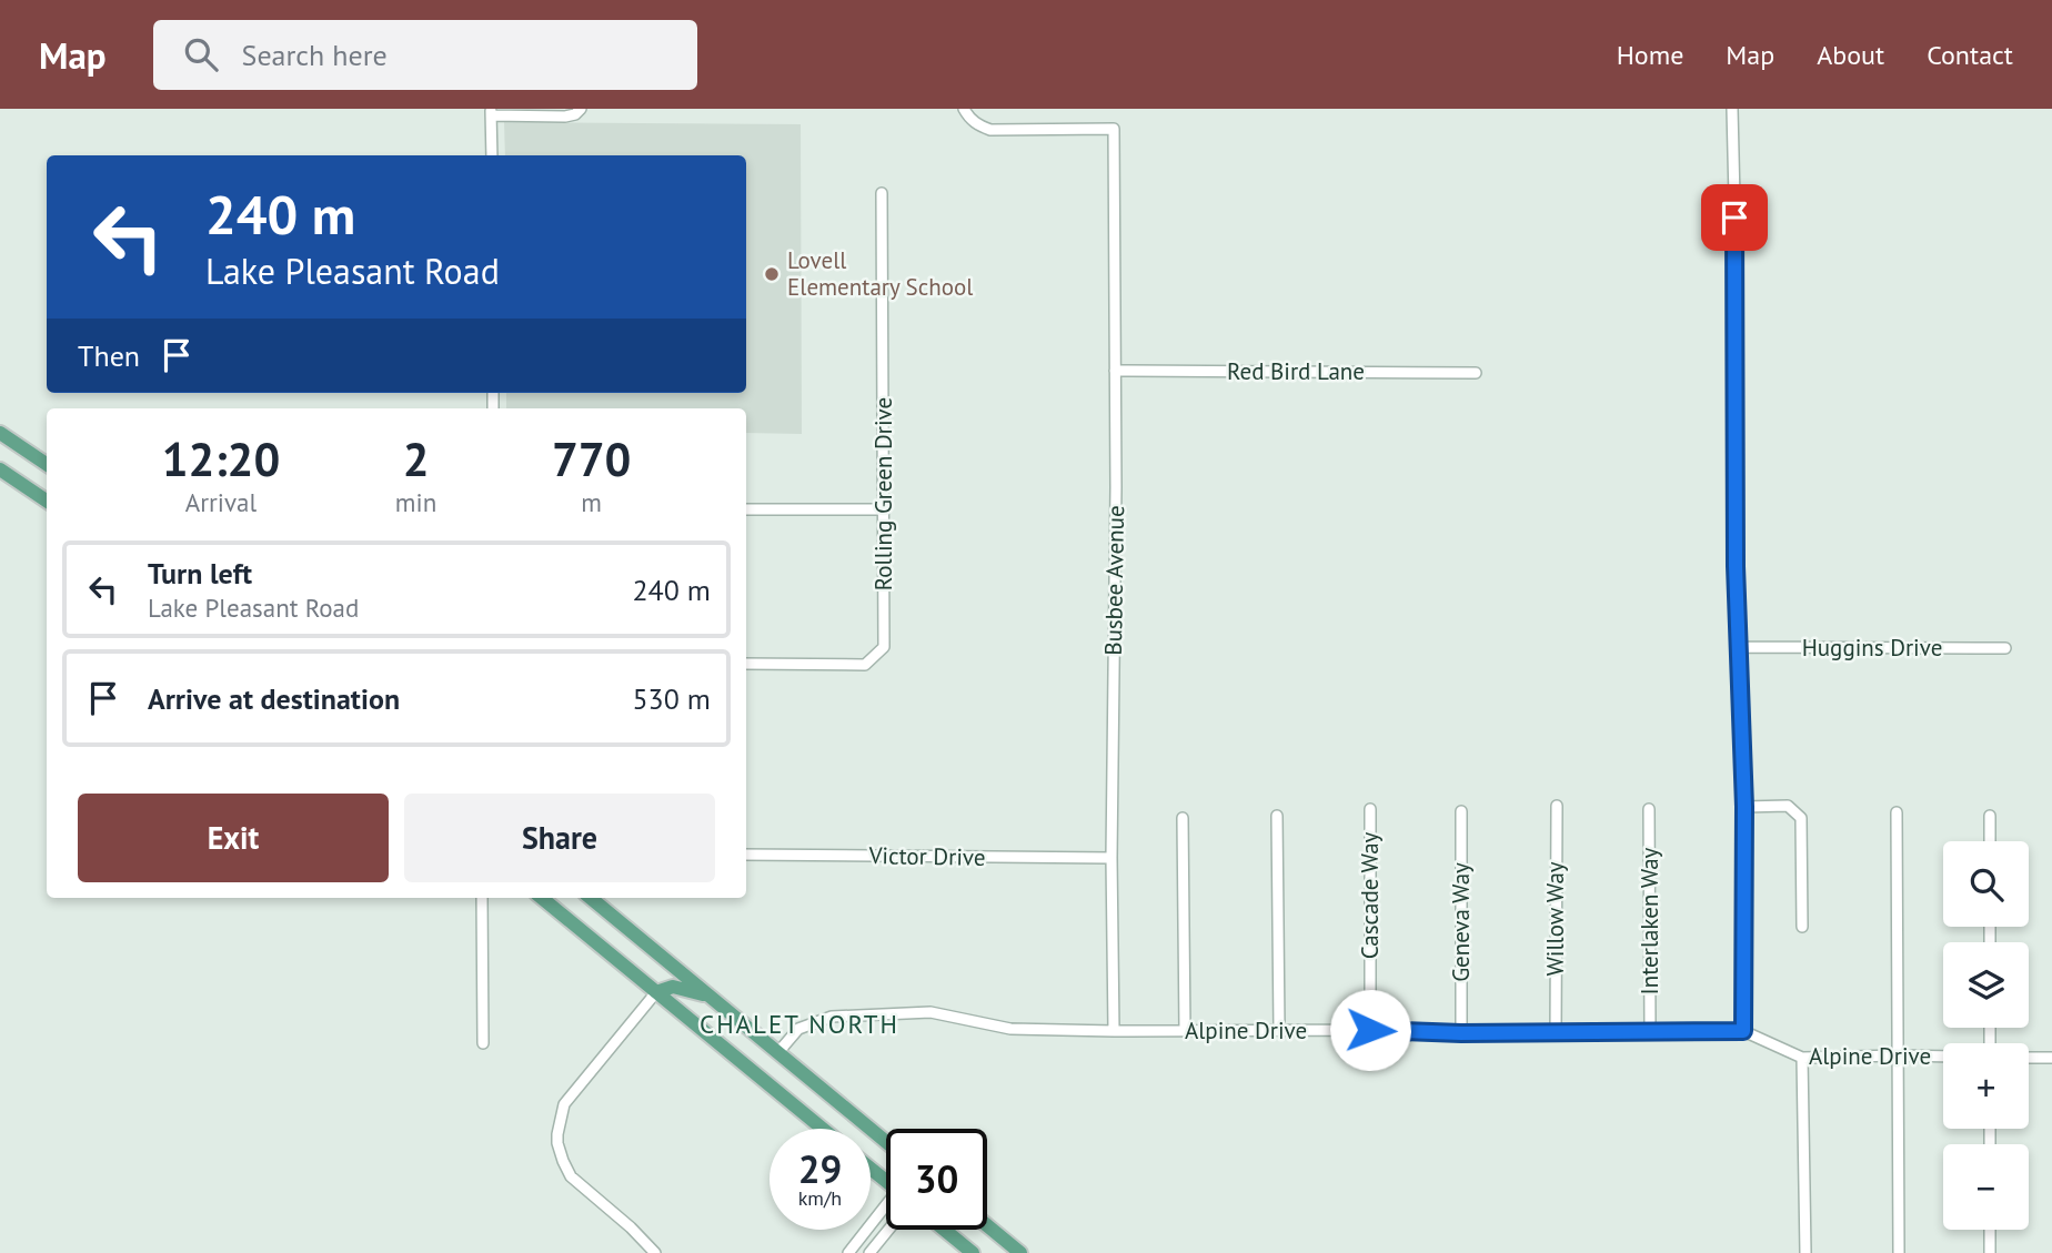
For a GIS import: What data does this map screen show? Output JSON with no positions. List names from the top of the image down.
{
  "streets": {
    "street": [
      "Red Bird Lane",
      "Rolling Green Drive",
      "Busbee Avenue",
      "Huggins Drive",
      "Victor Drive",
      "Cascade Way",
      "Willow Way",
      "Interlaken Way",
      "Geneva Way",
      "Alpine Drive"
    ]
  },
  "crossings": [
    ["Red Bird Lane", "Busbee Avenue"],
    ["Busbee Avenue", "Victor Drive"],
    ["Busbee Avenue", "Alpine Drive"],
    ["Cascade Way", "Alpine Drive"],
    ["Willow Way", "Alpine Drive"],
    ["Interlaken Way", "Alpine Drive"],
    ["Geneva Way", "Alpine Drive"]
  ],
  "districts": ["CHALET NORTH"],
  "places": ["Lovell Elementary School"],
  "page": {
    "header": "Map",
    "search": "Search here",
    "nav": [
      "Home",
      "Map",
      "About",
      "Contact"
    ],
    "turn": ["240 m", "Lake Pleasant Road"],
    "then": "Then",
    "eta": [
      "12:20",
      "Arrival",
      "2",
      "min",
      "770",
      "m"
    ],
    "list": [
      {
        "name": "Turn left",
        "note": "Lake Pleasant Road",
        "value": "240 m"
      },
      {
        "name": "Arrive at destination",
        "value": "530 m"
      }
    ],
    "buttons": ["Exit", "Share"],
    "map_buttons": ["+", "−"],
    "speed": "29 km/h",
    "limit": "30"
  }
}
